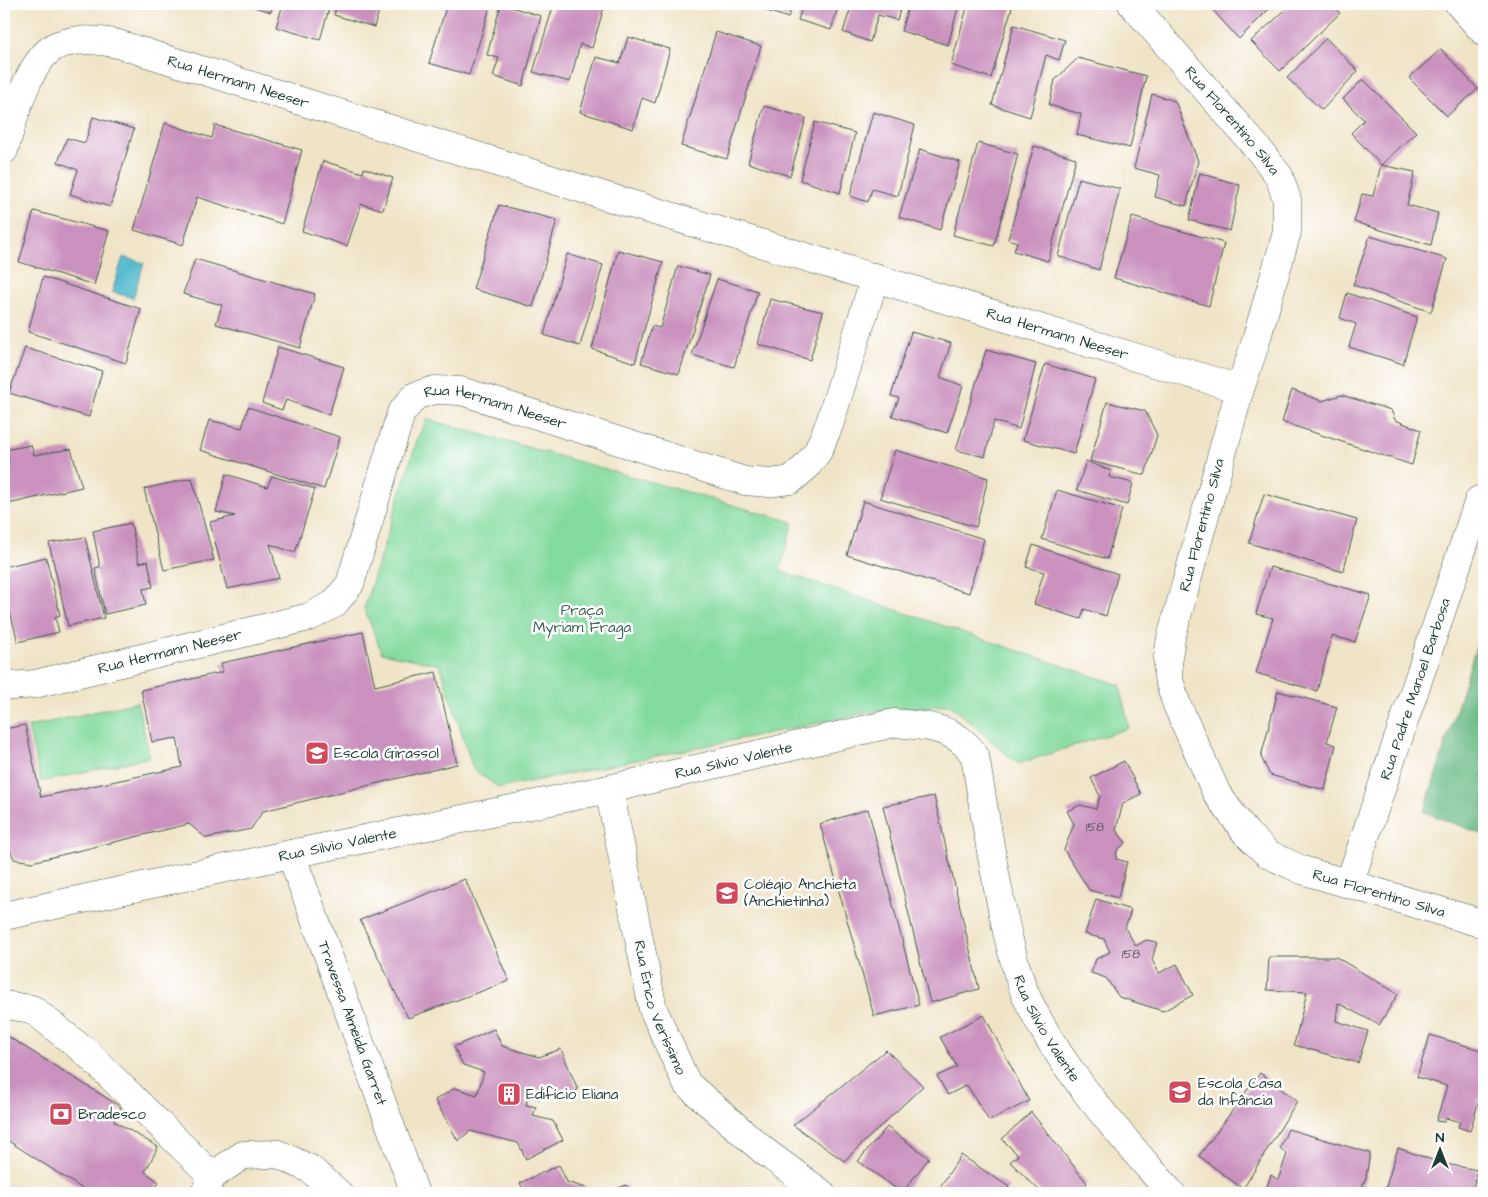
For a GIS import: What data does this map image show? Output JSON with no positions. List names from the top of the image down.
{
  "streets": {
    "street": [
      "Rua Hermann Neeser",
      "Rua Florentino Silva",
      "Rua Padre Manoel Barbosa",
      "Rua Silvio Valente",
      "Rua Érico Veríssimo",
      "Travessa Almeida Garret"
    ]
  },
  "crossings": [
    ["Rua Hermann Neeser", "Rua Florentino Silva"],
    ["Rua Florentino Silva", "Rua Padre Manoel Barbosa"],
    ["Rua Silvio Valente", "Rua Érico Veríssimo"],
    ["Rua Silvio Valente", "Travessa Almeida Garret"]
  ],
  "parks": ["Praça Myriam Fraga"],
  "places": {
    "school or university": ["Escola Girassol", "Colégio Anchieta (Anchietinha)", "Escola Casa da Infância"],
    "building": ["Edifício Eliana"],
    "bank": ["Bradesco"]
  },
  "house_numbers": ["158", "158"],
  "north": "top"
}
